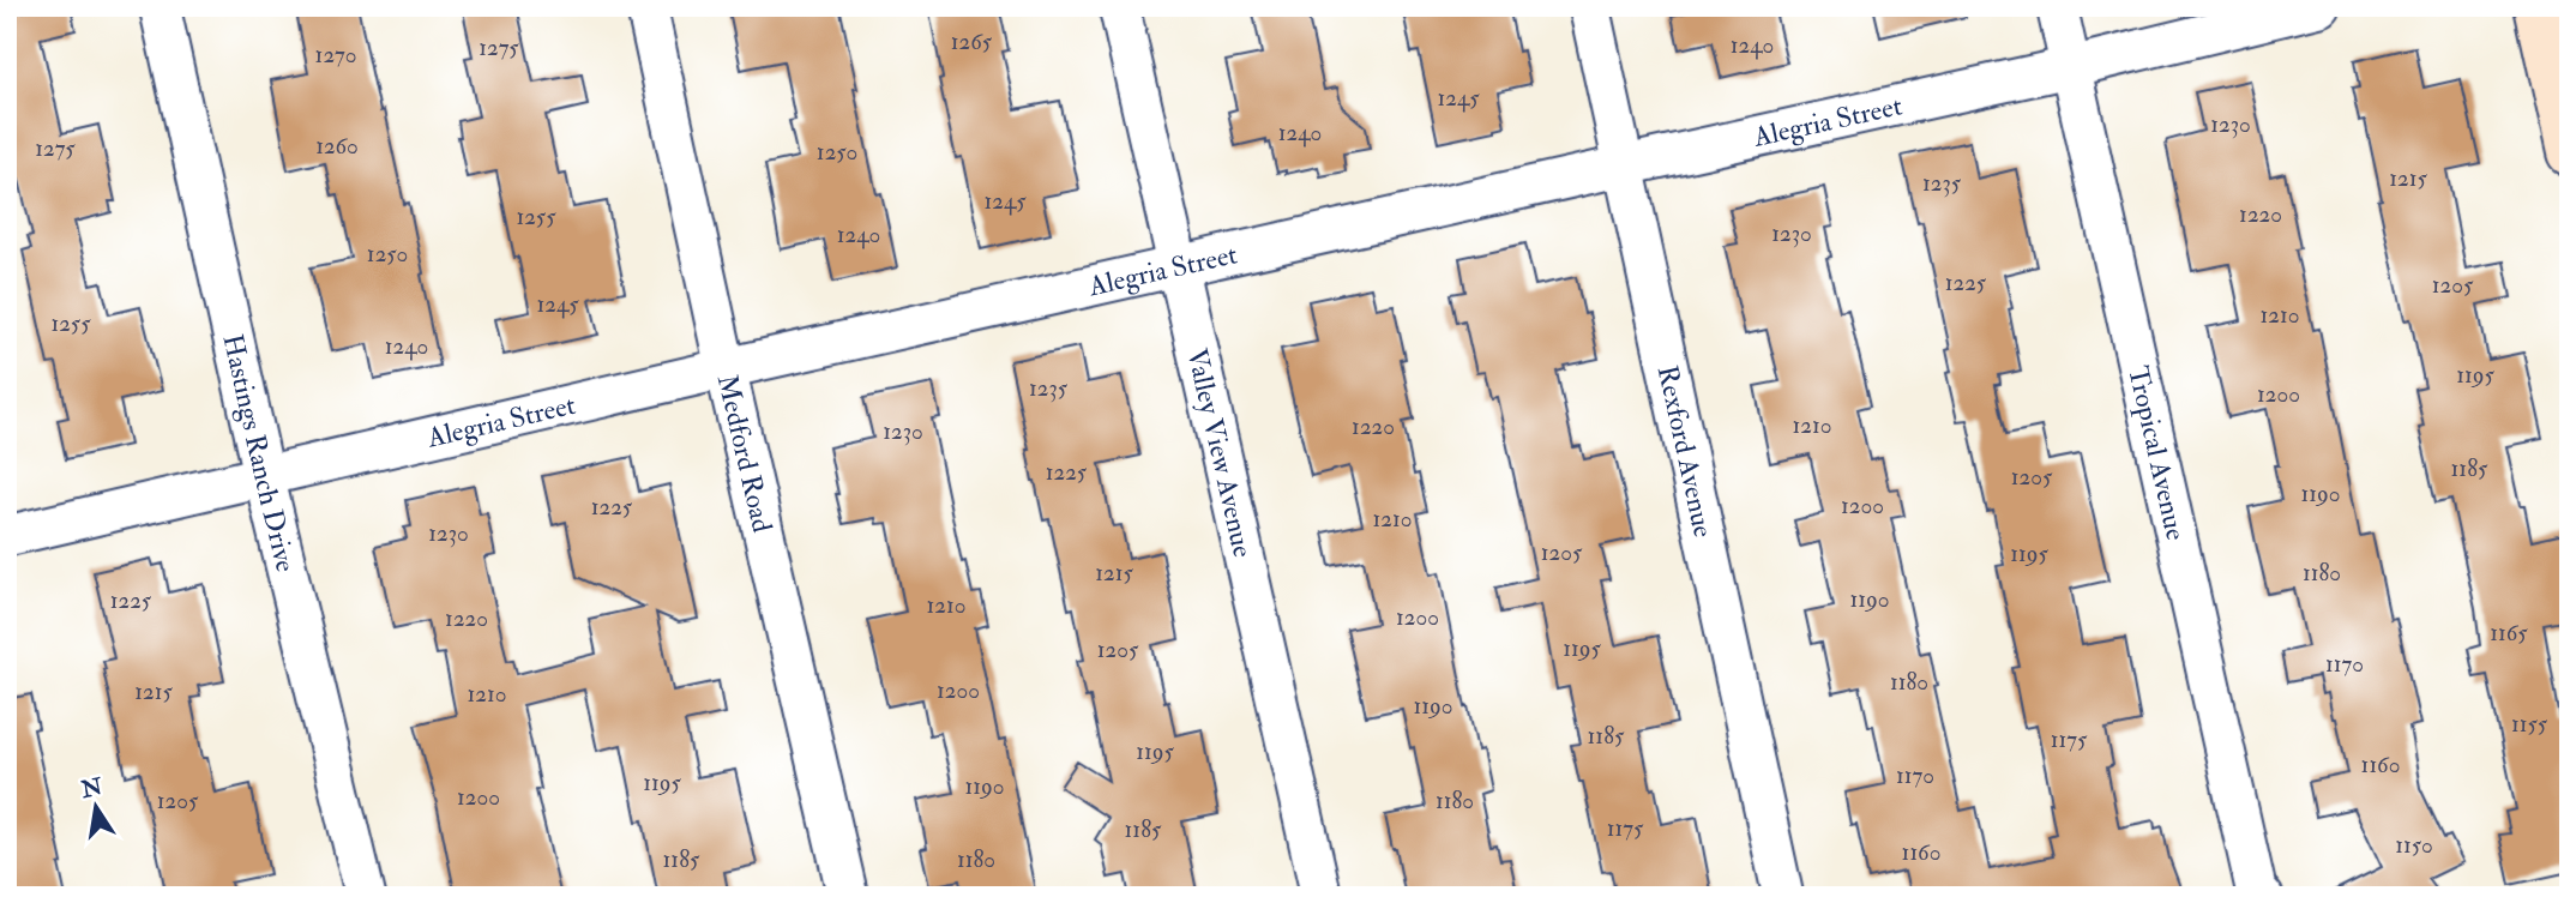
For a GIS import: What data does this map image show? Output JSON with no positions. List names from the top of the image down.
{
  "streets": {
    "street": [
      "Alegria Street",
      "Rexford Avenue",
      "Hastings Ranch Drive",
      "Medford Road",
      "Valley View Avenue",
      "Tropical Avenue"
    ]
  },
  "crossings": [
    ["Alegria Street", "Rexford Avenue"],
    ["Alegria Street", "Hastings Ranch Drive"],
    ["Alegria Street", "Medford Road"],
    ["Alegria Street", "Valley View Avenue"],
    ["Alegria Street", "Tropical Avenue"]
  ],
  "house_numbers": [
    "1265",
    "1240",
    "1275",
    "1270",
    "1245",
    "1230",
    "1240",
    "1260",
    "1275",
    "1250",
    "1215",
    "1235",
    "1245",
    "1220",
    "1255",
    "1230",
    "1240",
    "1250",
    "1225",
    "1205",
    "1245",
    "1210",
    "1255",
    "1240",
    "1195",
    "1235",
    "1200",
    "1210",
    "1220",
    "1230",
    "1185",
    "1225",
    "1205",
    "1190",
    "1200",
    "1225",
    "1210",
    "1230",
    "1205",
    "1195",
    "1215",
    "1180",
    "1190",
    "1225",
    "1210",
    "1200",
    "1220",
    "1165",
    "1195",
    "1205",
    "1170",
    "1180",
    "1200",
    "1215",
    "1210",
    "1190",
    "1155",
    "1185",
    "1175",
    "1195",
    "1160",
    "1170",
    "1195",
    "1190",
    "1200",
    "1205",
    "1180",
    "1175",
    "1185",
    "1150",
    "1160",
    "1185",
    "1180"
  ],
  "north": "top"
}
